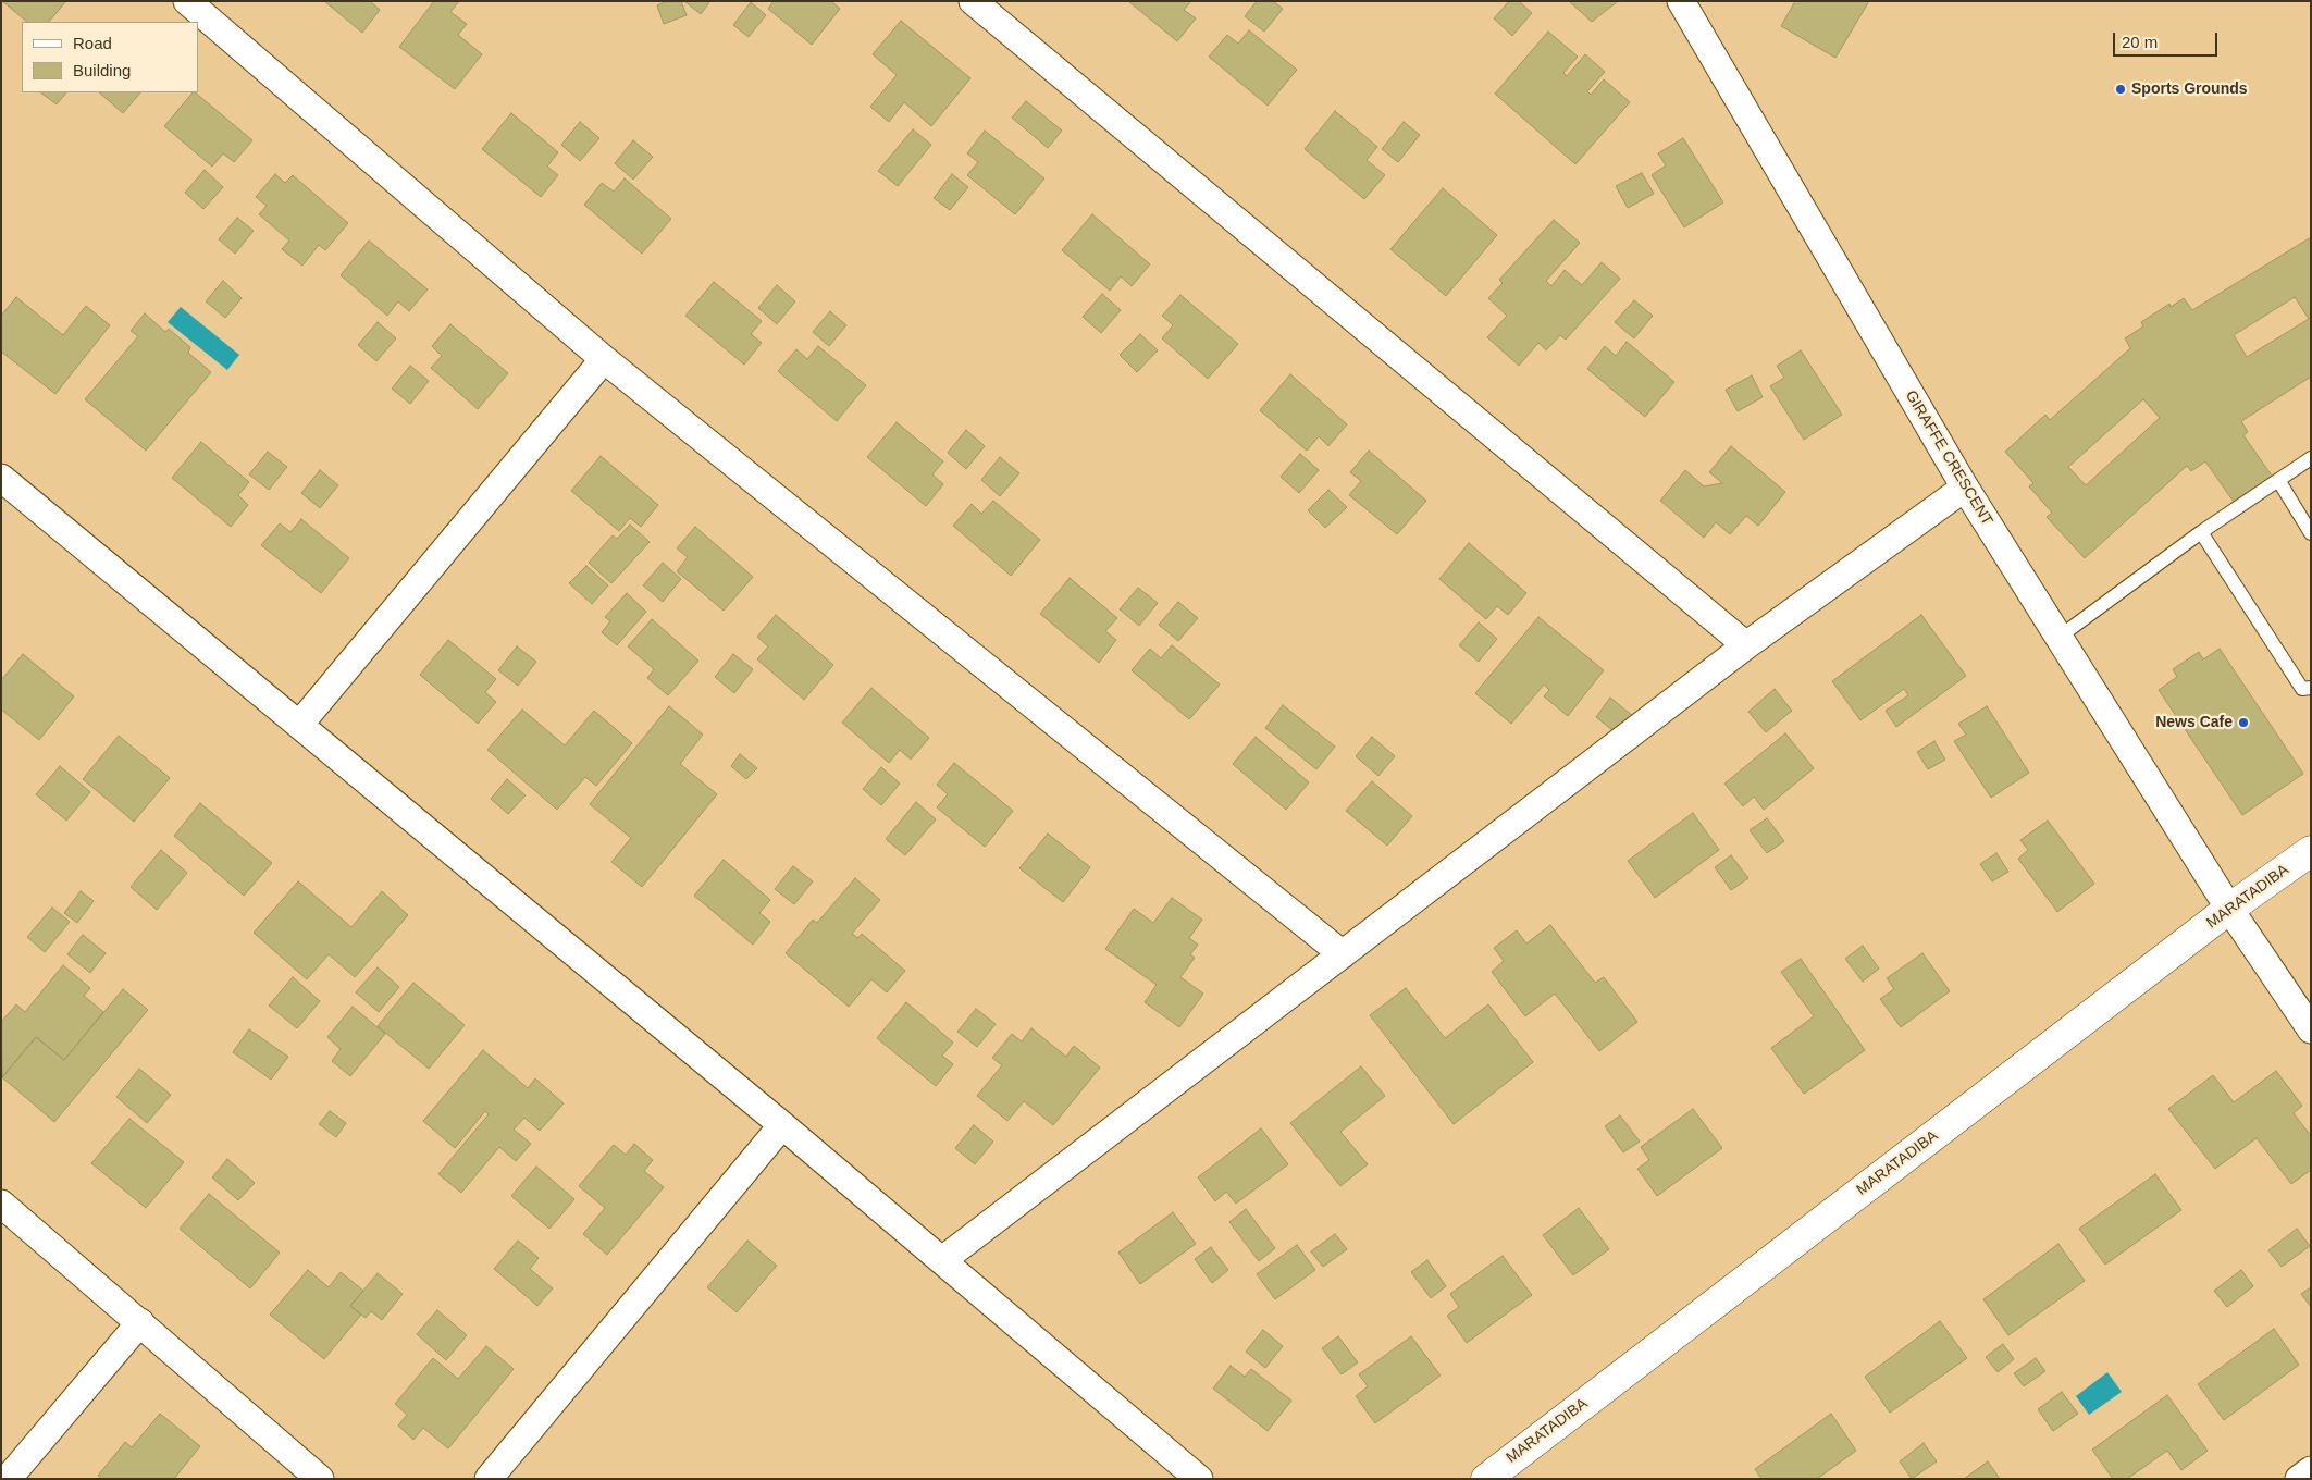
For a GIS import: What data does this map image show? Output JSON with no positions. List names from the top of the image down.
{
  "streets": {
    "street": ["GIRAFFE CRESCENT", "MARATADIBA"]
  },
  "crossings": [
    ["GIRAFFE CRESCENT", "MARATADIBA"]
  ],
  "places": ["Sports Grounds", "News Cafe"],
  "legend": ["Road", "Building"],
  "scale_bar": "20 m"
}
